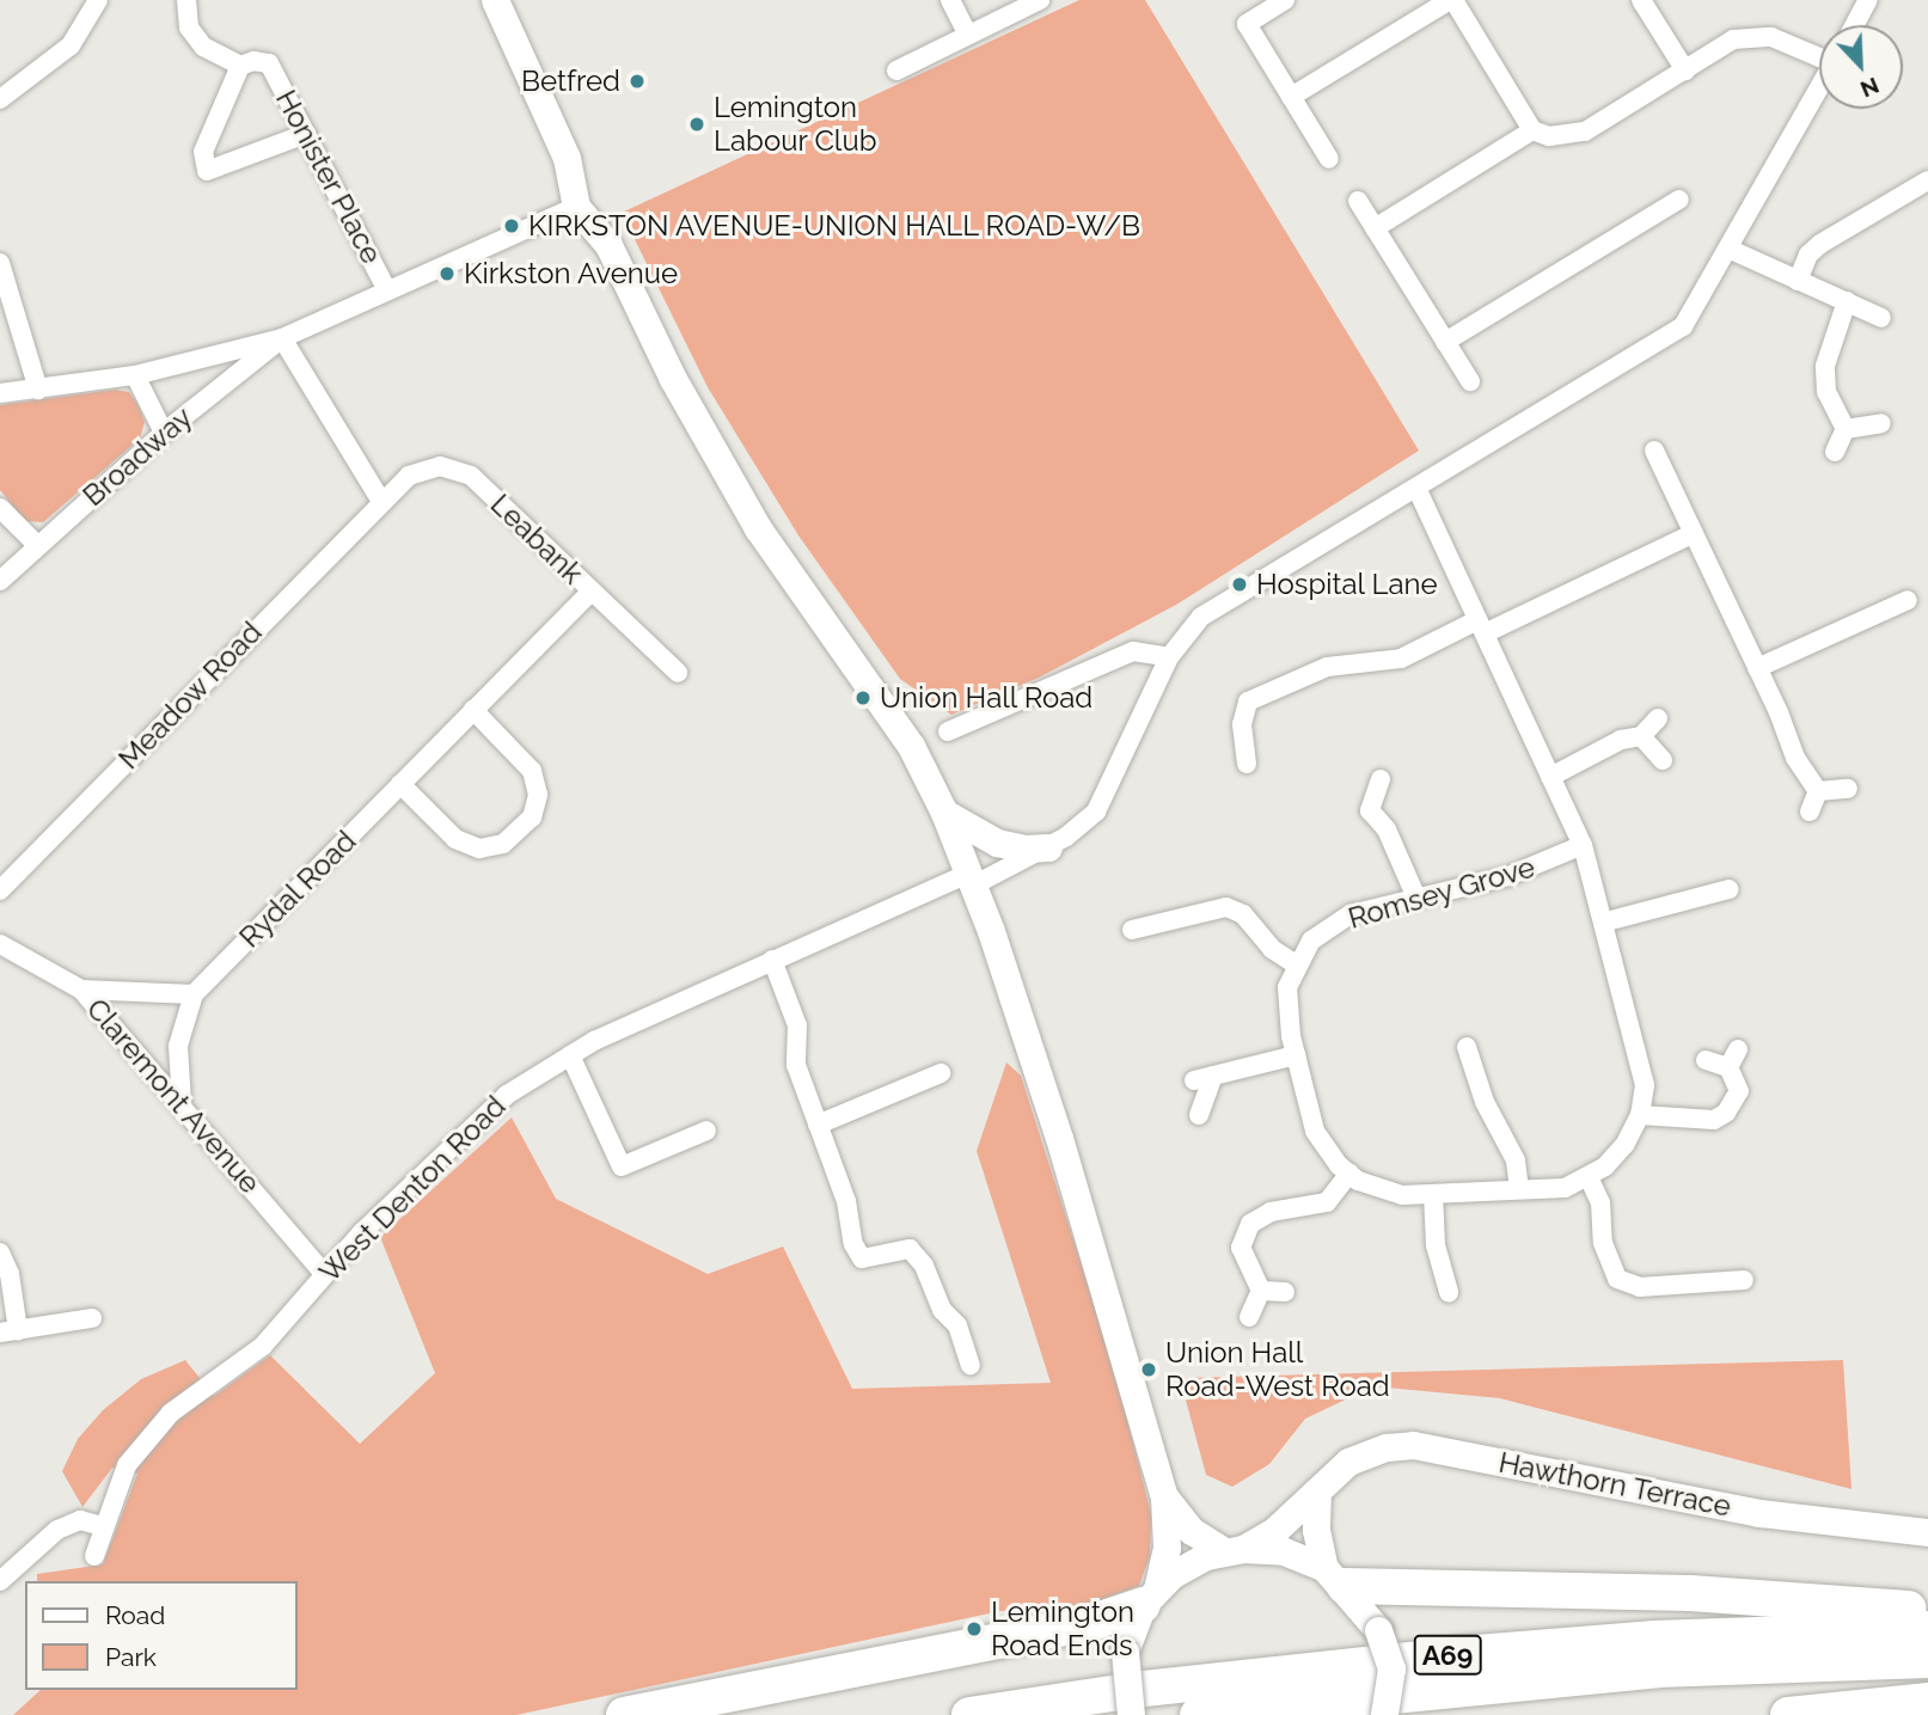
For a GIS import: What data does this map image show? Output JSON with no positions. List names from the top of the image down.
{
  "streets": {
    "highway": ["A69"],
    "street": [
      "Honister Place",
      "Broadway",
      "Leabank",
      "Meadow Road",
      "Rydal Road",
      "Romsey Grove",
      "Claremont Avenue",
      "West Denton Road",
      "Hawthorn Terrace"
    ]
  },
  "crossings": [
    ["Leabank", "Meadow Road"],
    ["Leabank", "Rydal Road"],
    ["Claremont Avenue", "West Denton Road"]
  ],
  "places": [
    "Betfred",
    "Lemington Labour Club",
    "KIRKSTON AVENUE-UNION HALL ROAD-W/B",
    "Kirkston Avenue",
    "Hospital Lane",
    "Union Hall Road",
    "Union Hall Road-West Road",
    "Lemington Road Ends"
  ],
  "legend": ["Road", "Park"],
  "north": "bottom right"
}
